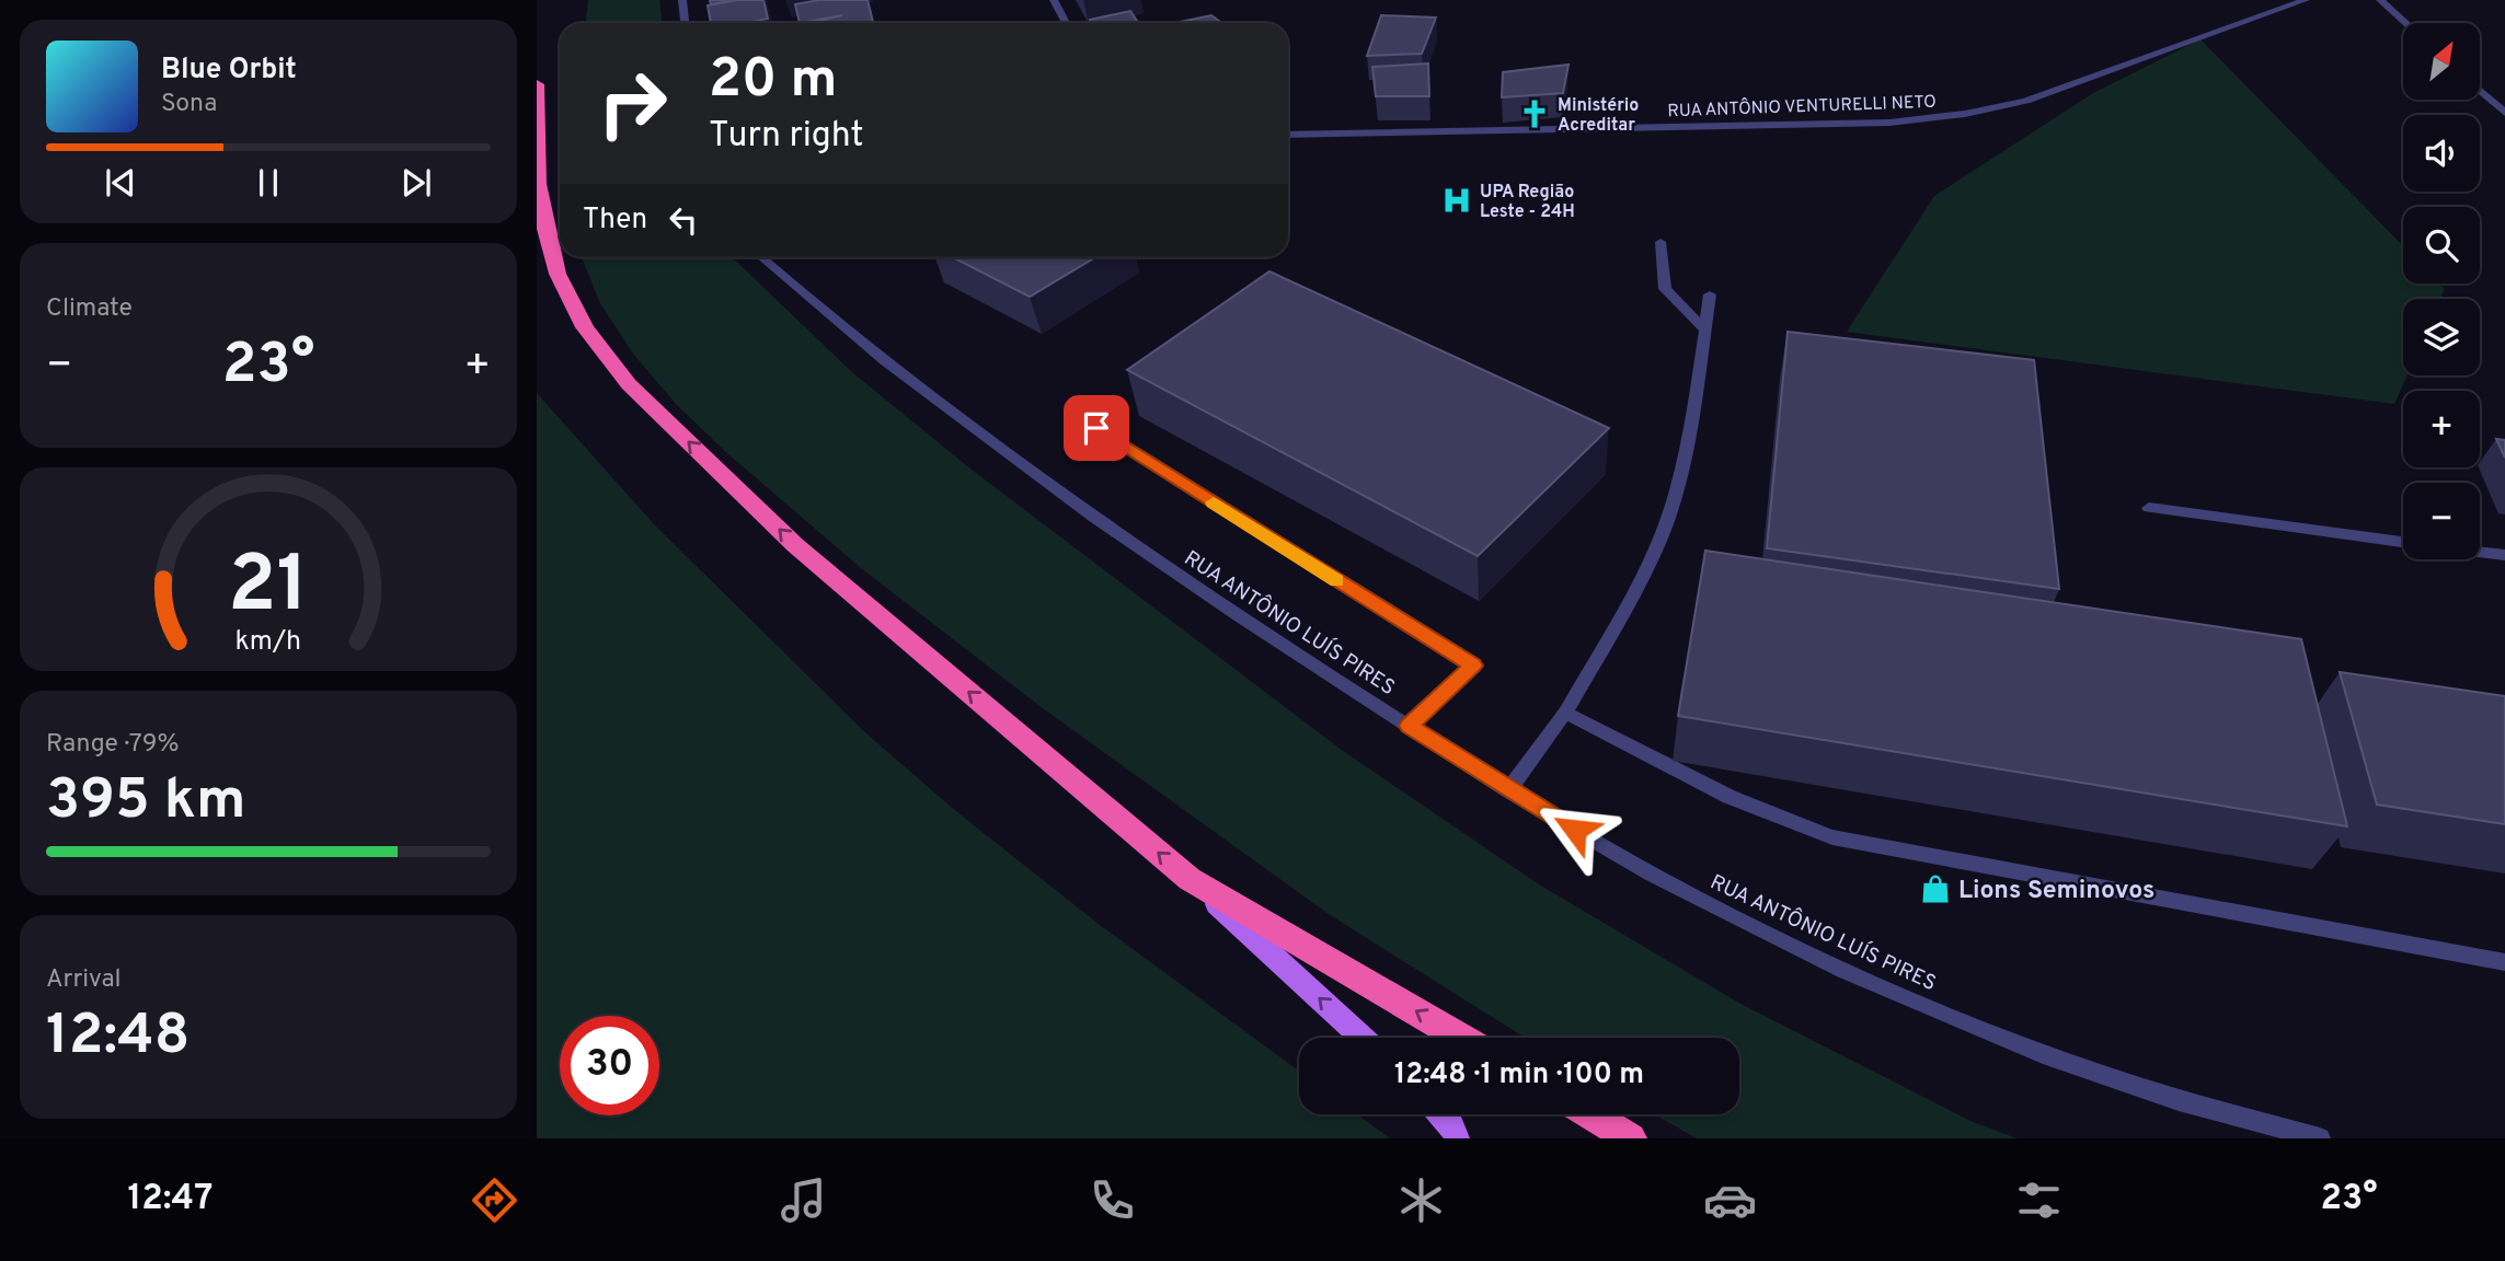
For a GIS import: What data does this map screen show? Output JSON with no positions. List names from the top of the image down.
{
  "streets": {
    "street": ["RUA ANTÔNIO VENTURELLI NETO", "RUA ANTÔNIO LUÍS PIRES"]
  },
  "places": {
    "church": ["Ministério Acreditar"],
    "hospital": ["UPA Região Leste - 24H"],
    "shop": ["Lions Seminovos"]
  },
  "north": "top right",
  "page": {
    "map_buttons": ["+", "−"],
    "turn": ["20 m", "Turn right"],
    "song": ["Blue Orbit", "Sona"],
    "then": "Then",
    "tile": [
      "Climate",
      ["Range · 79%", "395 km"],
      ["Arrival", "12:48"]
    ],
    "heat": ["−", "23°", "+"],
    "limit": "30",
    "trip": "12:48 · 1 min · 100 m",
    "tabs": ["12:47", "23°"],
    "gauge": ["21", "km/h"]
  }
}
